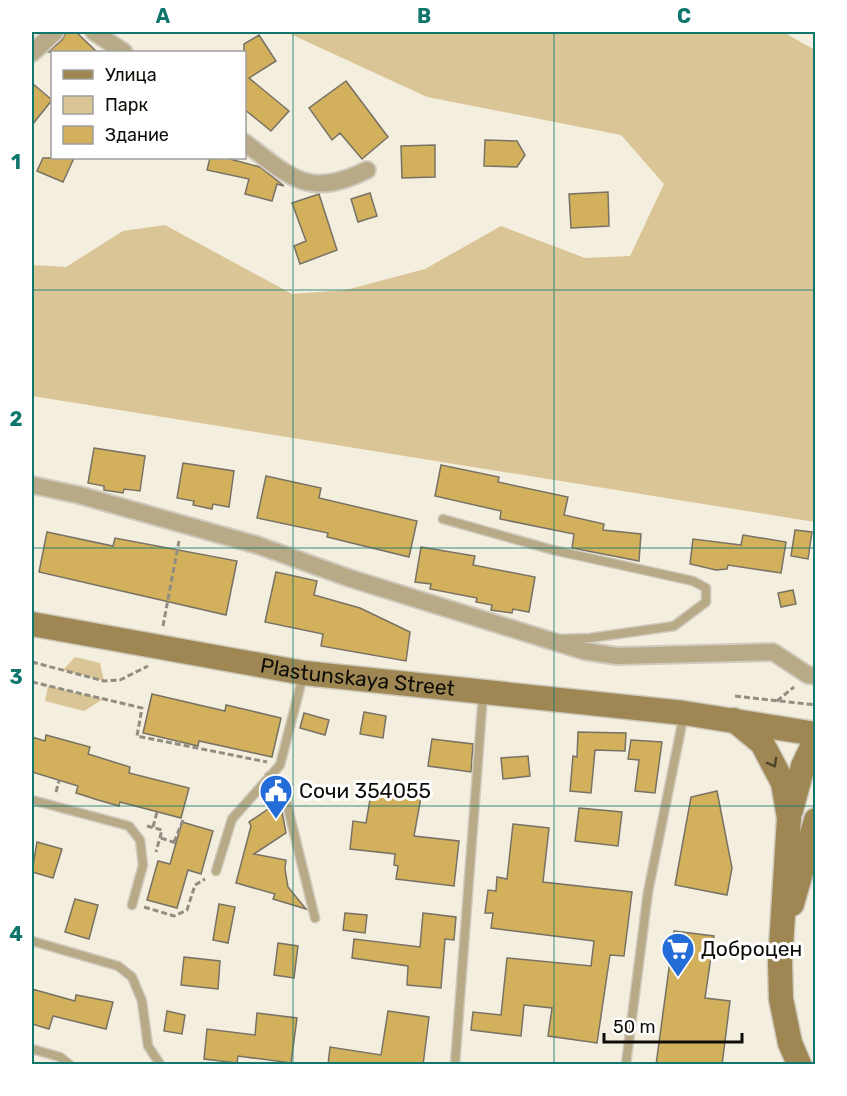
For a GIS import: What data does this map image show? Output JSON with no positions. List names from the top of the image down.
{
  "streets": {
    "main road": ["Plastunskaya Street"]
  },
  "places": {
    "public building": ["Сочи 354055"],
    "supermarket": ["Доброцен"]
  },
  "legend": ["Улица", "Парк", "Здание"],
  "scale_bar": "50 m",
  "grid": {
    "columns": ["A", "B", "C"],
    "rows": [
      "1",
      "2",
      "3",
      "4"
    ]
  }
}
